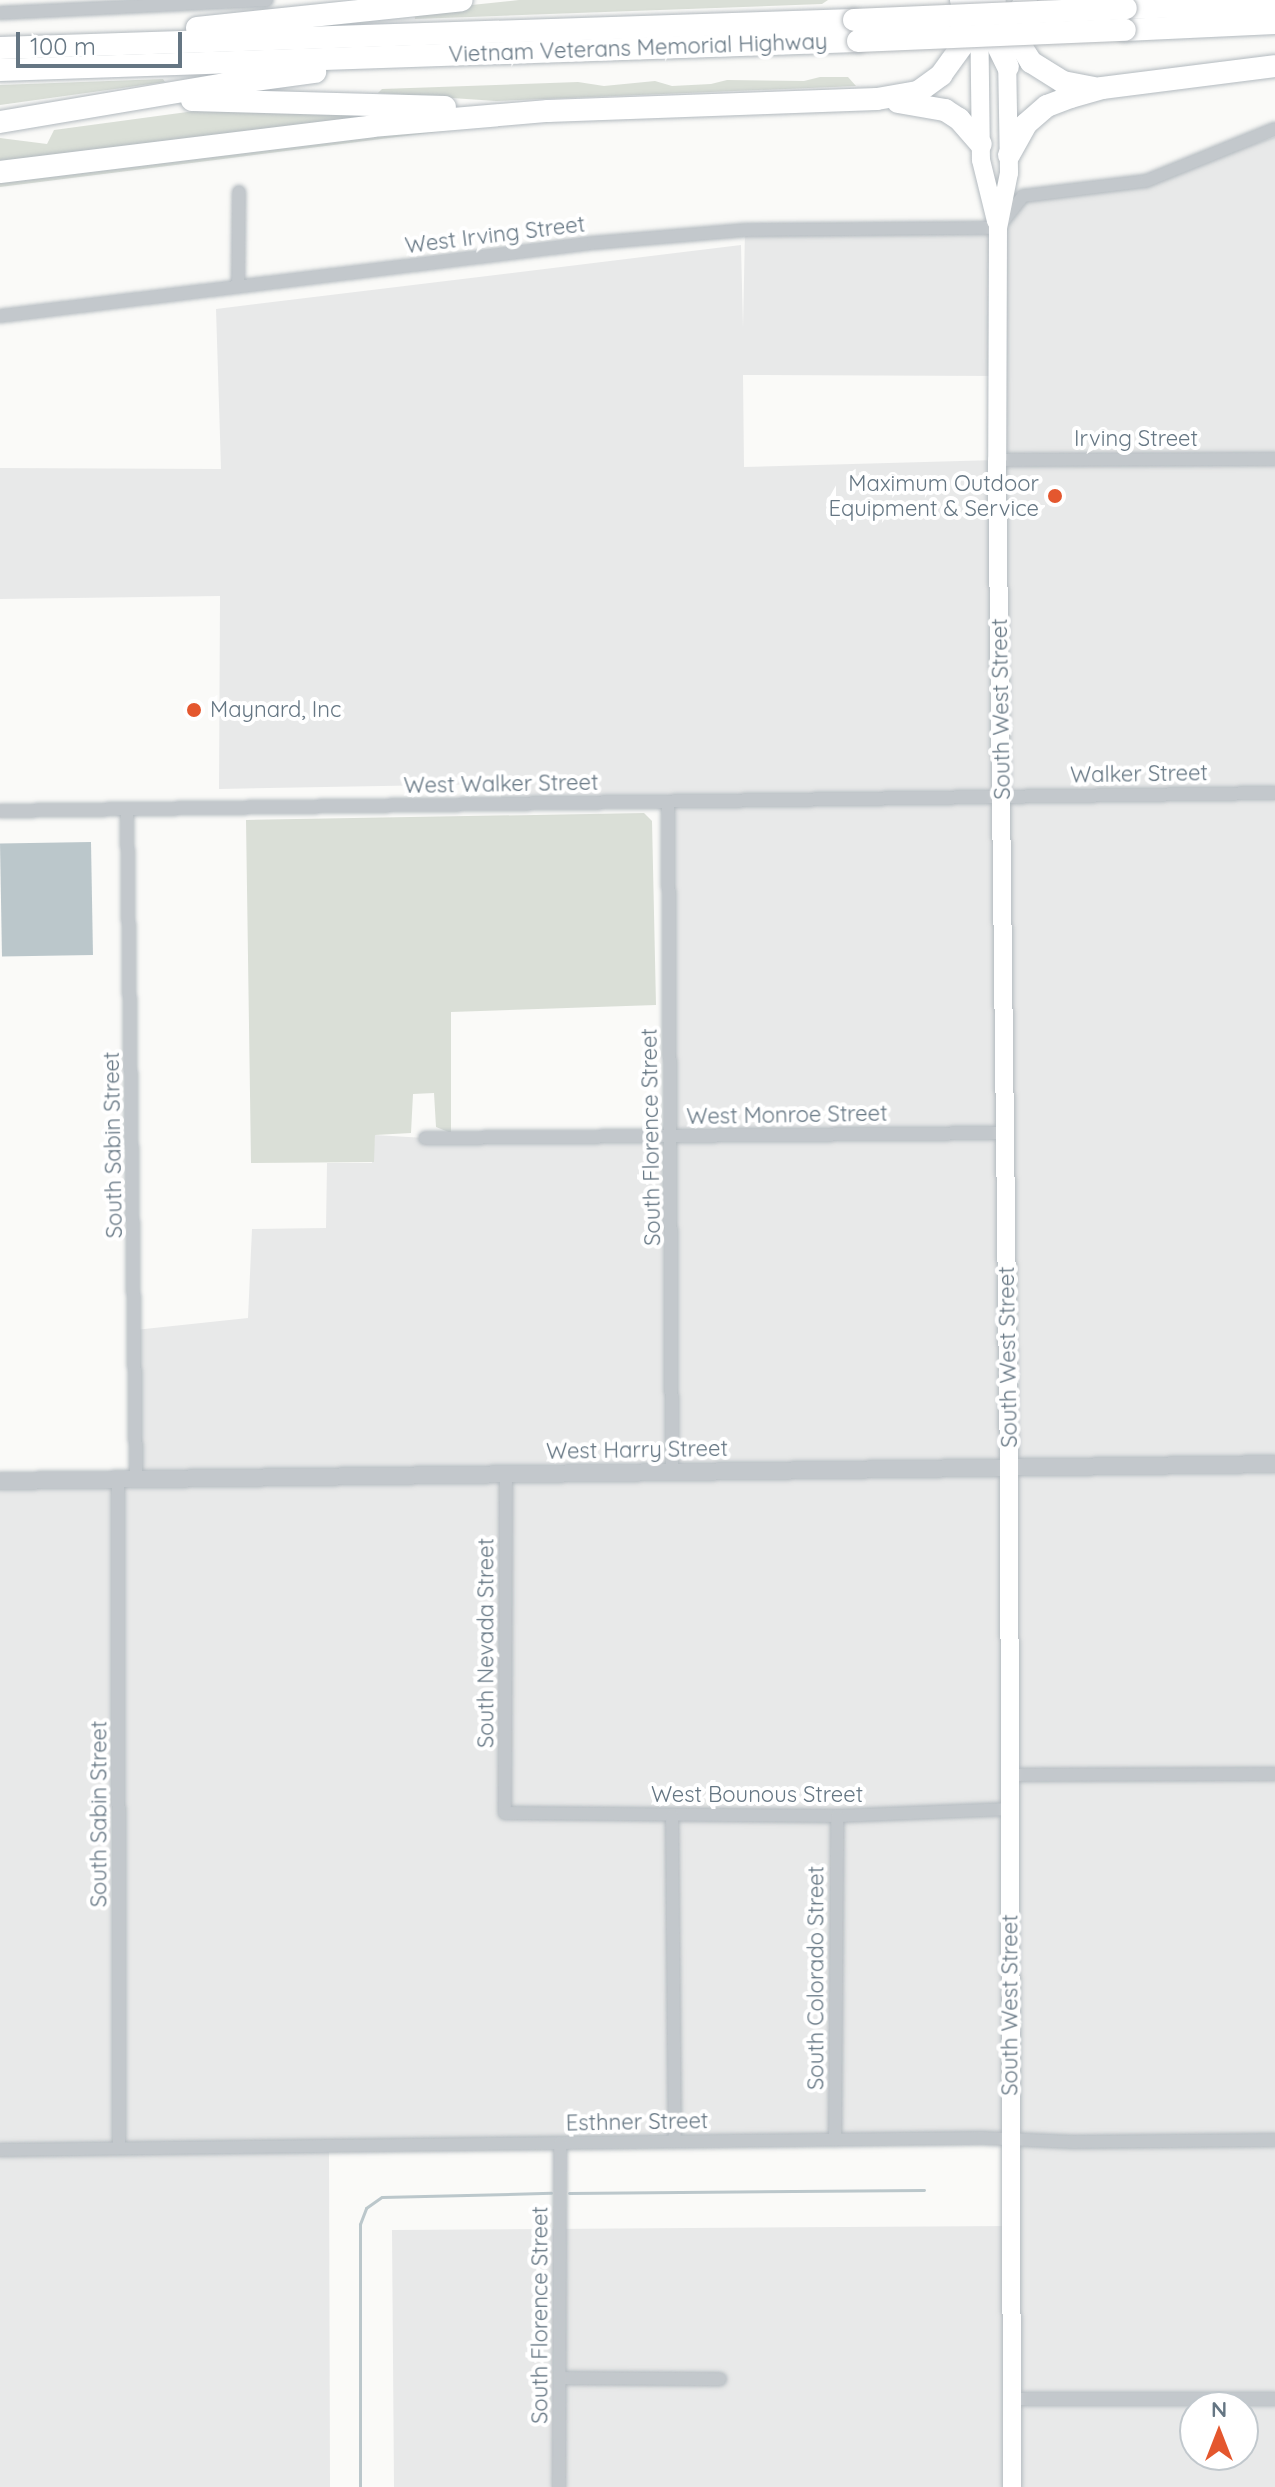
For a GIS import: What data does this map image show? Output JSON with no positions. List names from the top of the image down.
{
  "streets": {
    "highway": ["Vietnam Veterans Memorial Highway"],
    "main road": ["South West Street"],
    "street": [
      "West Irving Street",
      "Irving Street",
      "Walker Street",
      "West Walker Street",
      "West Monroe Street",
      "South Florence Street",
      "South Sabin Street",
      "West Harry Street",
      "South Nevada Street",
      "West Bounous Street",
      "South Colorado Street",
      "Esthner Street"
    ]
  },
  "crossings": [
    ["West Irving Street", "South West Street"],
    ["Irving Street", "South West Street"],
    ["South West Street", "Walker Street"],
    ["South West Street", "West Walker Street"],
    ["South West Street", "West Monroe Street"],
    ["South West Street", "West Harry Street"],
    ["South West Street", "West Bounous Street"],
    ["South West Street", "Esthner Street"],
    ["Walker Street", "West Walker Street"],
    ["West Walker Street", "South Florence Street"],
    ["West Walker Street", "South Sabin Street"],
    ["West Monroe Street", "South Florence Street"],
    ["South Florence Street", "West Harry Street"],
    ["South Florence Street", "Esthner Street"],
    ["South Sabin Street", "West Harry Street"],
    ["South Sabin Street", "Esthner Street"],
    ["West Harry Street", "South Nevada Street"],
    ["South Nevada Street", "West Bounous Street"],
    ["West Bounous Street", "South Colorado Street"],
    ["South Colorado Street", "Esthner Street"]
  ],
  "places": ["Maximum Outdoor Equipment & Service", "Maynard, Inc"],
  "scale_bar": "100 m",
  "north": "top"
}
